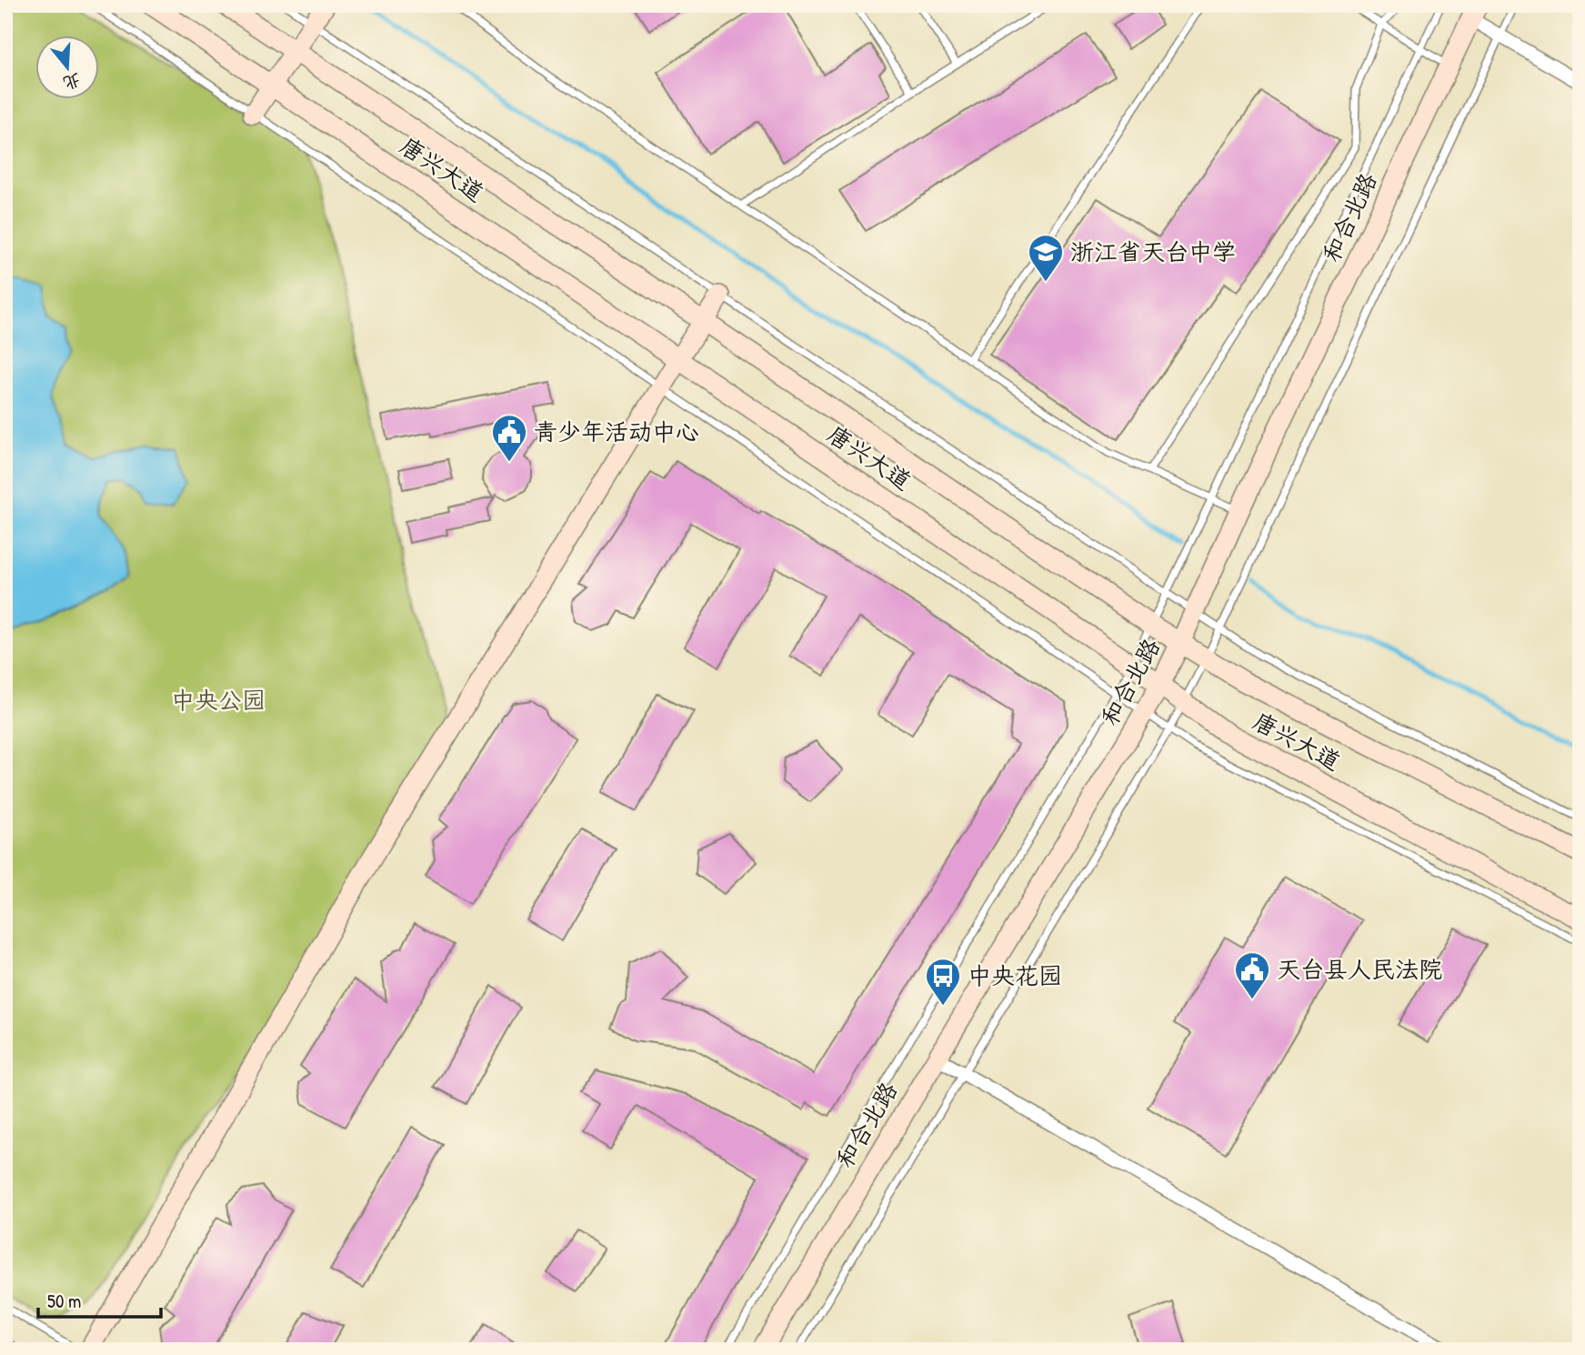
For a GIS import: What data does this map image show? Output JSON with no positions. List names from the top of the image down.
{
  "streets": {
    "main road": ["唐兴大道", "和合北路"]
  },
  "crossings": [
    ["唐兴大道", "和合北路"]
  ],
  "parks": ["中央公园"],
  "places": {
    "school or university": ["浙江省天台中学"],
    "public building": ["青少年活动中心", "天台县人民法院"],
    "bus stop": ["中央花园"]
  },
  "scale_bar": "50 m",
  "north": "bottom"
}
